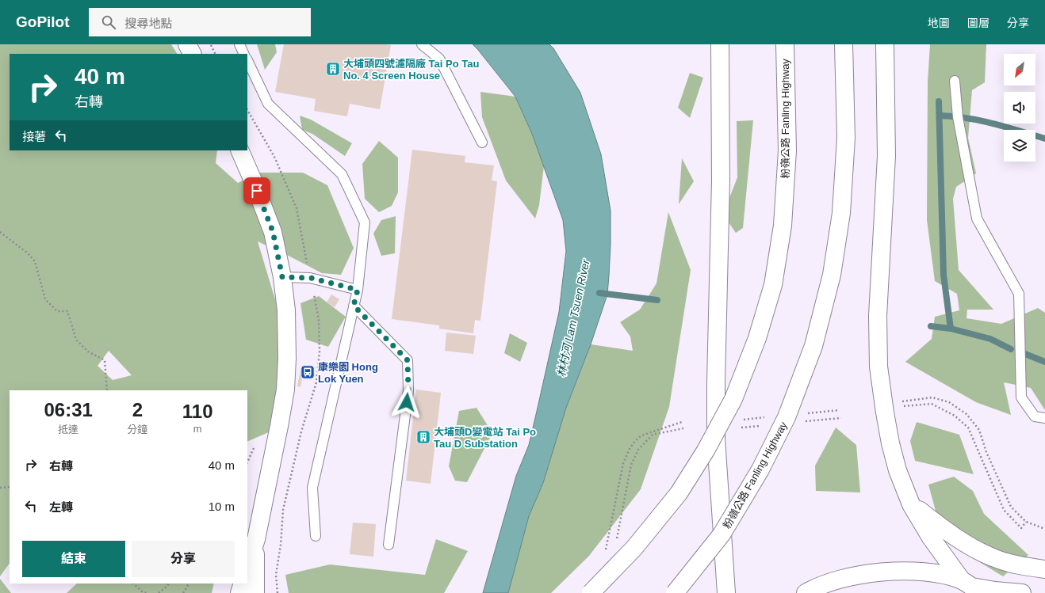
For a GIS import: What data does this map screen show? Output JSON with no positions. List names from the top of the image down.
{
  "streets": {
    "main road": ["粉嶺公路 Fanling Highway"]
  },
  "water": ["林村河 Lam Tsuen River"],
  "places": {
    "building": ["大埔頭四號濾隔廠 Tai Po Tau No. 4 Screen House", "大埔頭D變電站 Tai Po Tau D Substation"],
    "bus stop": ["康樂園 Hong Lok Yuen"]
  },
  "north": "bottom left",
  "page": {
    "header": "GoPilot",
    "search": "搜尋地點",
    "nav": ["地圖", "圖層", "分享"],
    "turn": ["40 m", "右轉"],
    "then": "接著",
    "eta": [
      "06:31",
      "抵達",
      "2",
      "分鐘",
      "110",
      "m"
    ],
    "list": [
      {
        "name": "右轉",
        "value": "40 m"
      },
      {
        "name": "左轉",
        "value": "10 m"
      }
    ],
    "buttons": ["結束", "分享"]
  }
}
